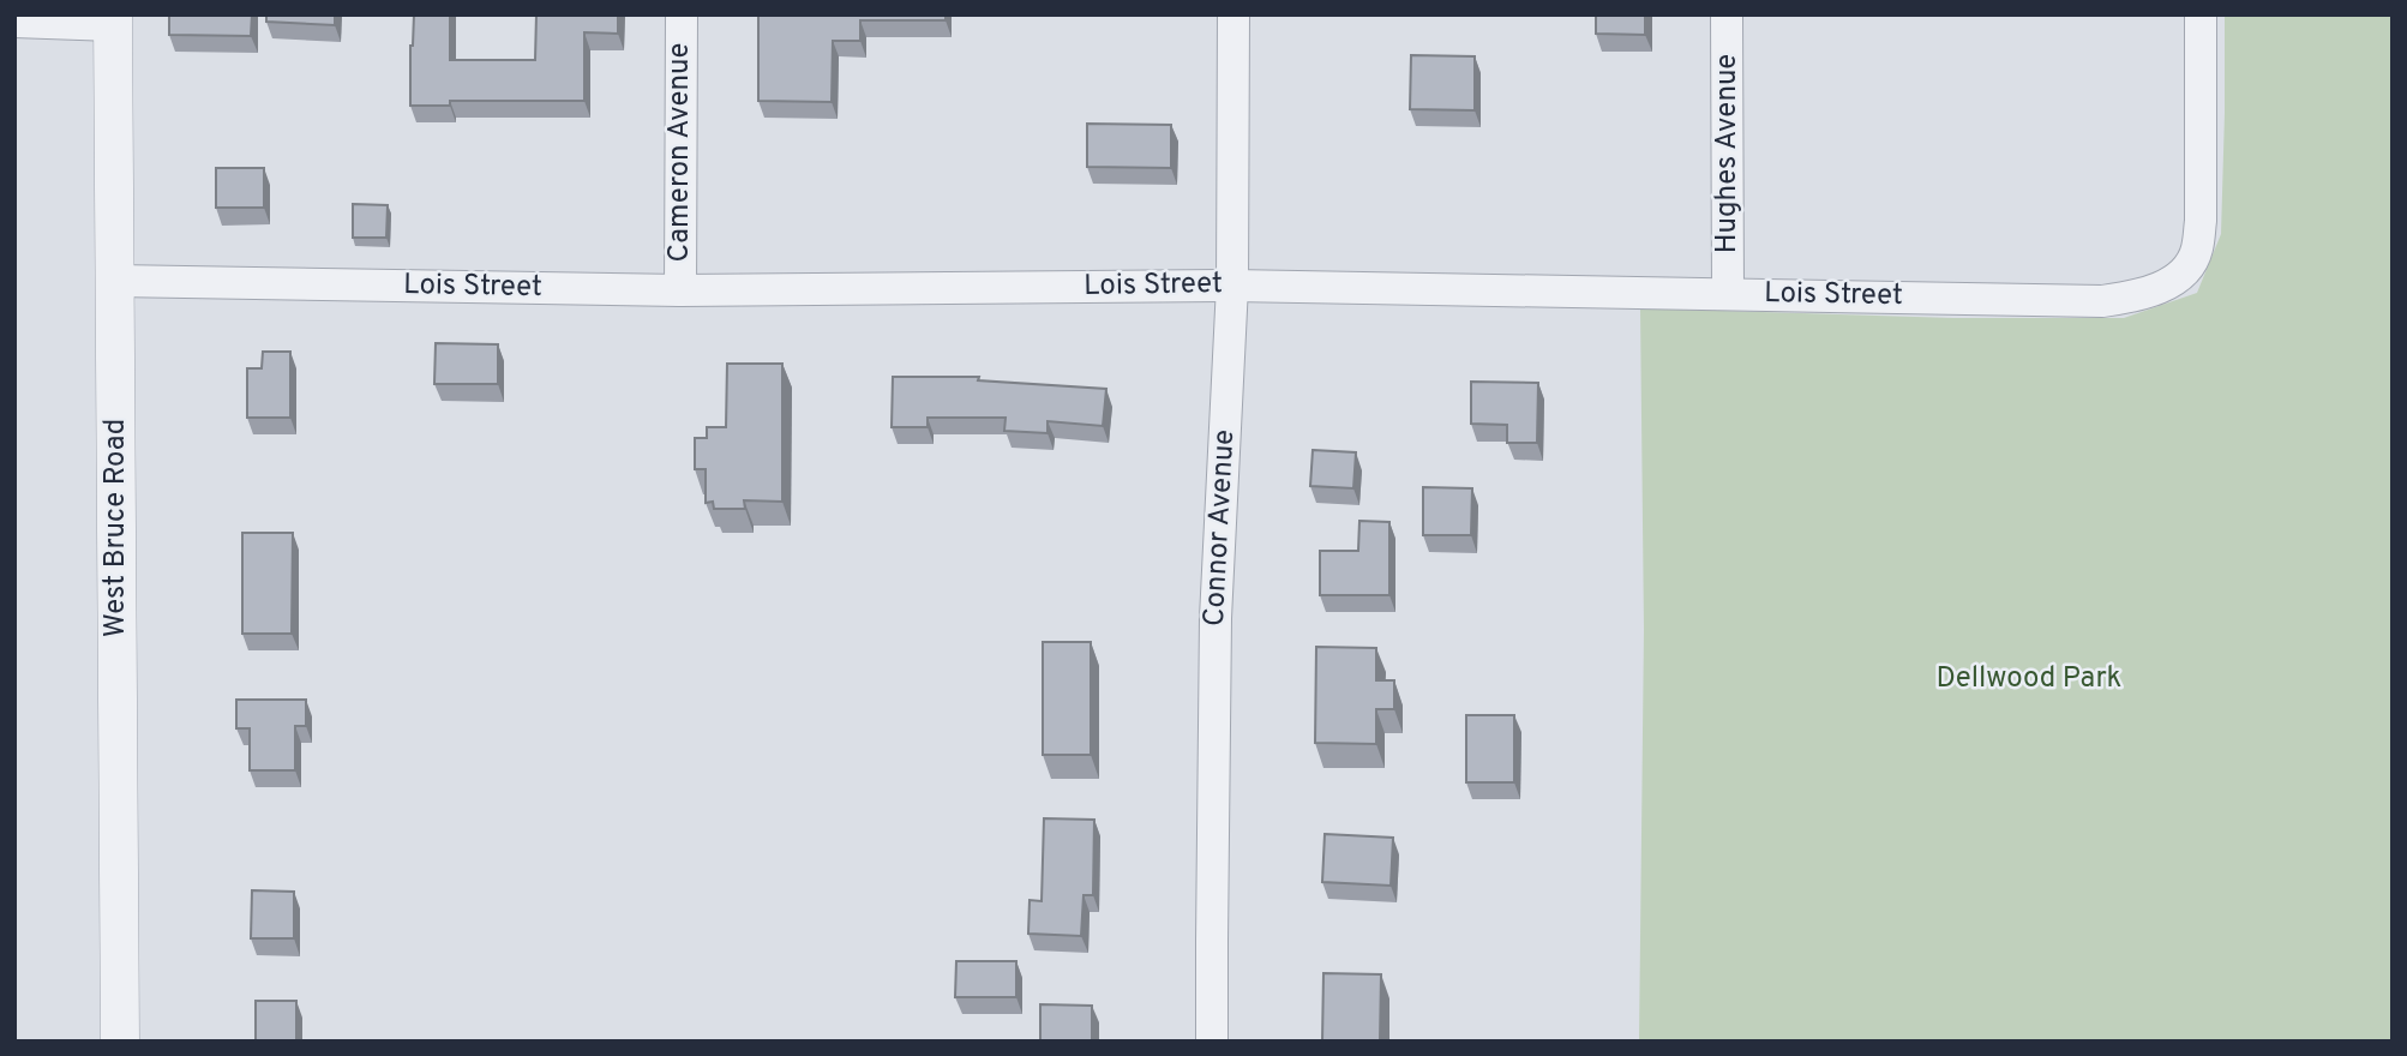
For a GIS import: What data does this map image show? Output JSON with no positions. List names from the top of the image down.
{
  "streets": {
    "street": [
      "Cameron Avenue",
      "Hughes Avenue",
      "Lois Street",
      "West Bruce Road",
      "Connor Avenue"
    ]
  },
  "crossings": [
    ["Cameron Avenue", "Lois Street"],
    ["Hughes Avenue", "Lois Street"],
    ["Lois Street", "West Bruce Road"],
    ["Lois Street", "Connor Avenue"]
  ],
  "parks": ["Dellwood Park"]
}
